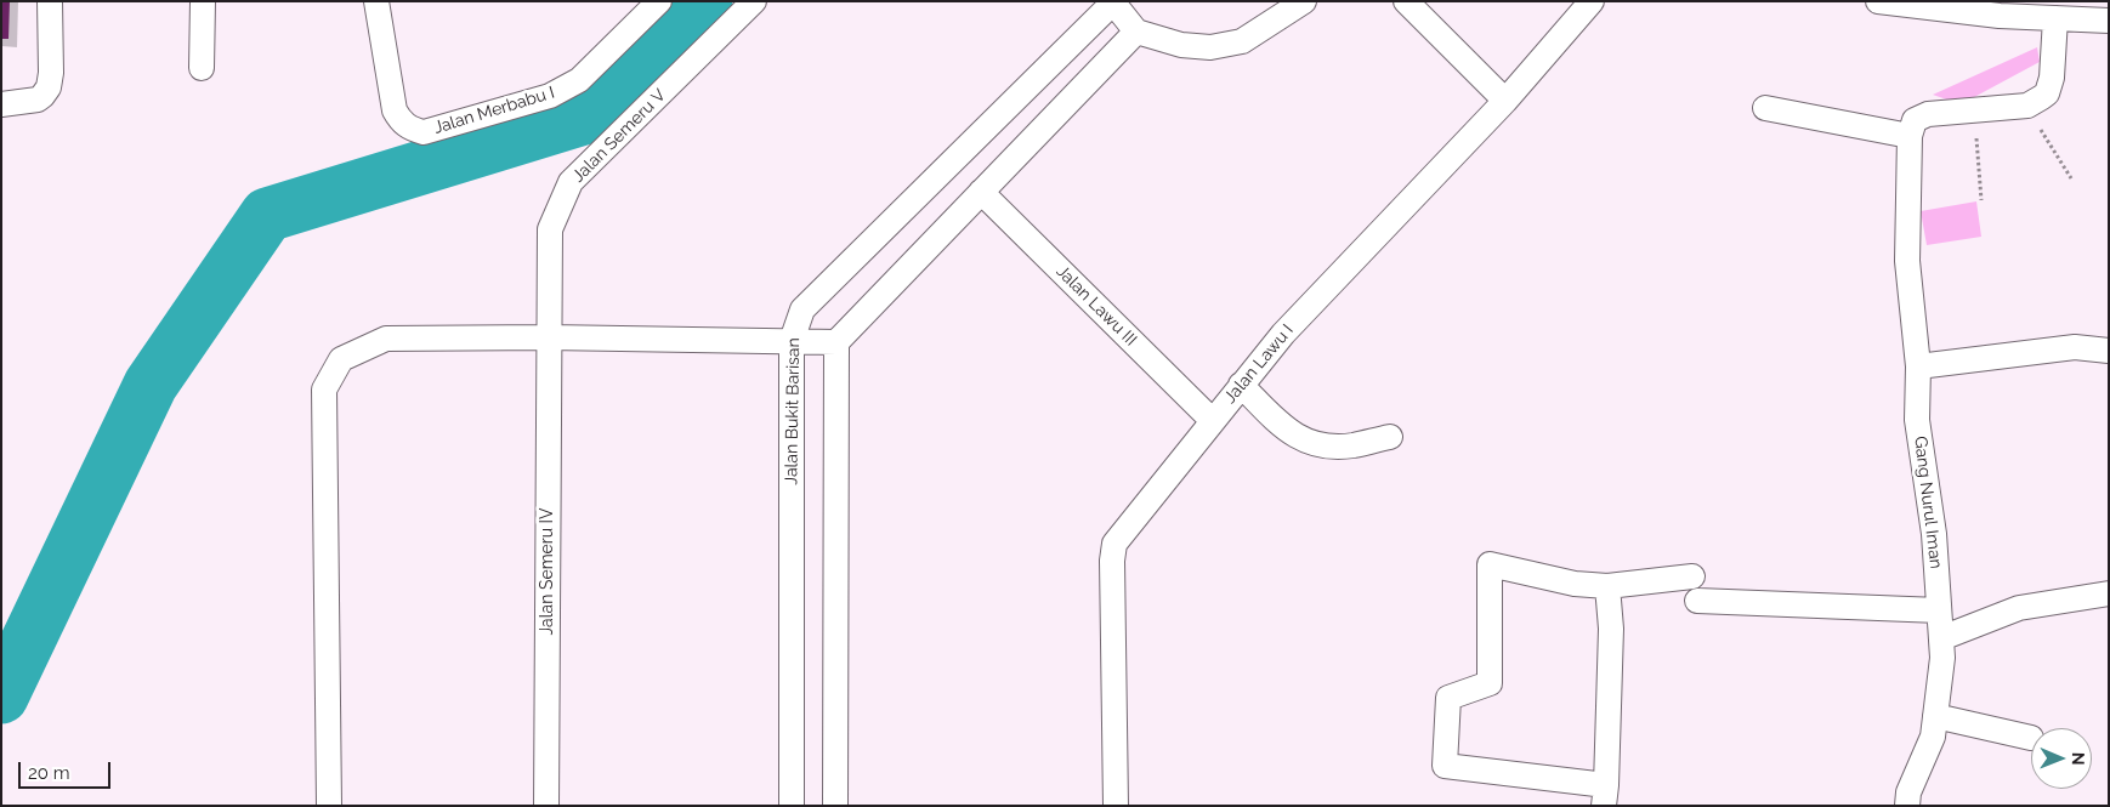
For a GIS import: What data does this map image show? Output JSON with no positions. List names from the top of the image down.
{
  "streets": {
    "street": [
      "Jalan Merbabu I",
      "Jalan Semeru V",
      "Jalan Lawu III",
      "Jalan Lawu I",
      "Jalan Bukit Barisan",
      "Gang Nurul Iman",
      "Jalan Semeru IV"
    ]
  },
  "crossings": [
    ["Jalan Semeru V", "Jalan Semeru IV"],
    ["Jalan Lawu III", "Jalan Lawu I"]
  ],
  "scale_bar": "20 m",
  "north": "right"
}
